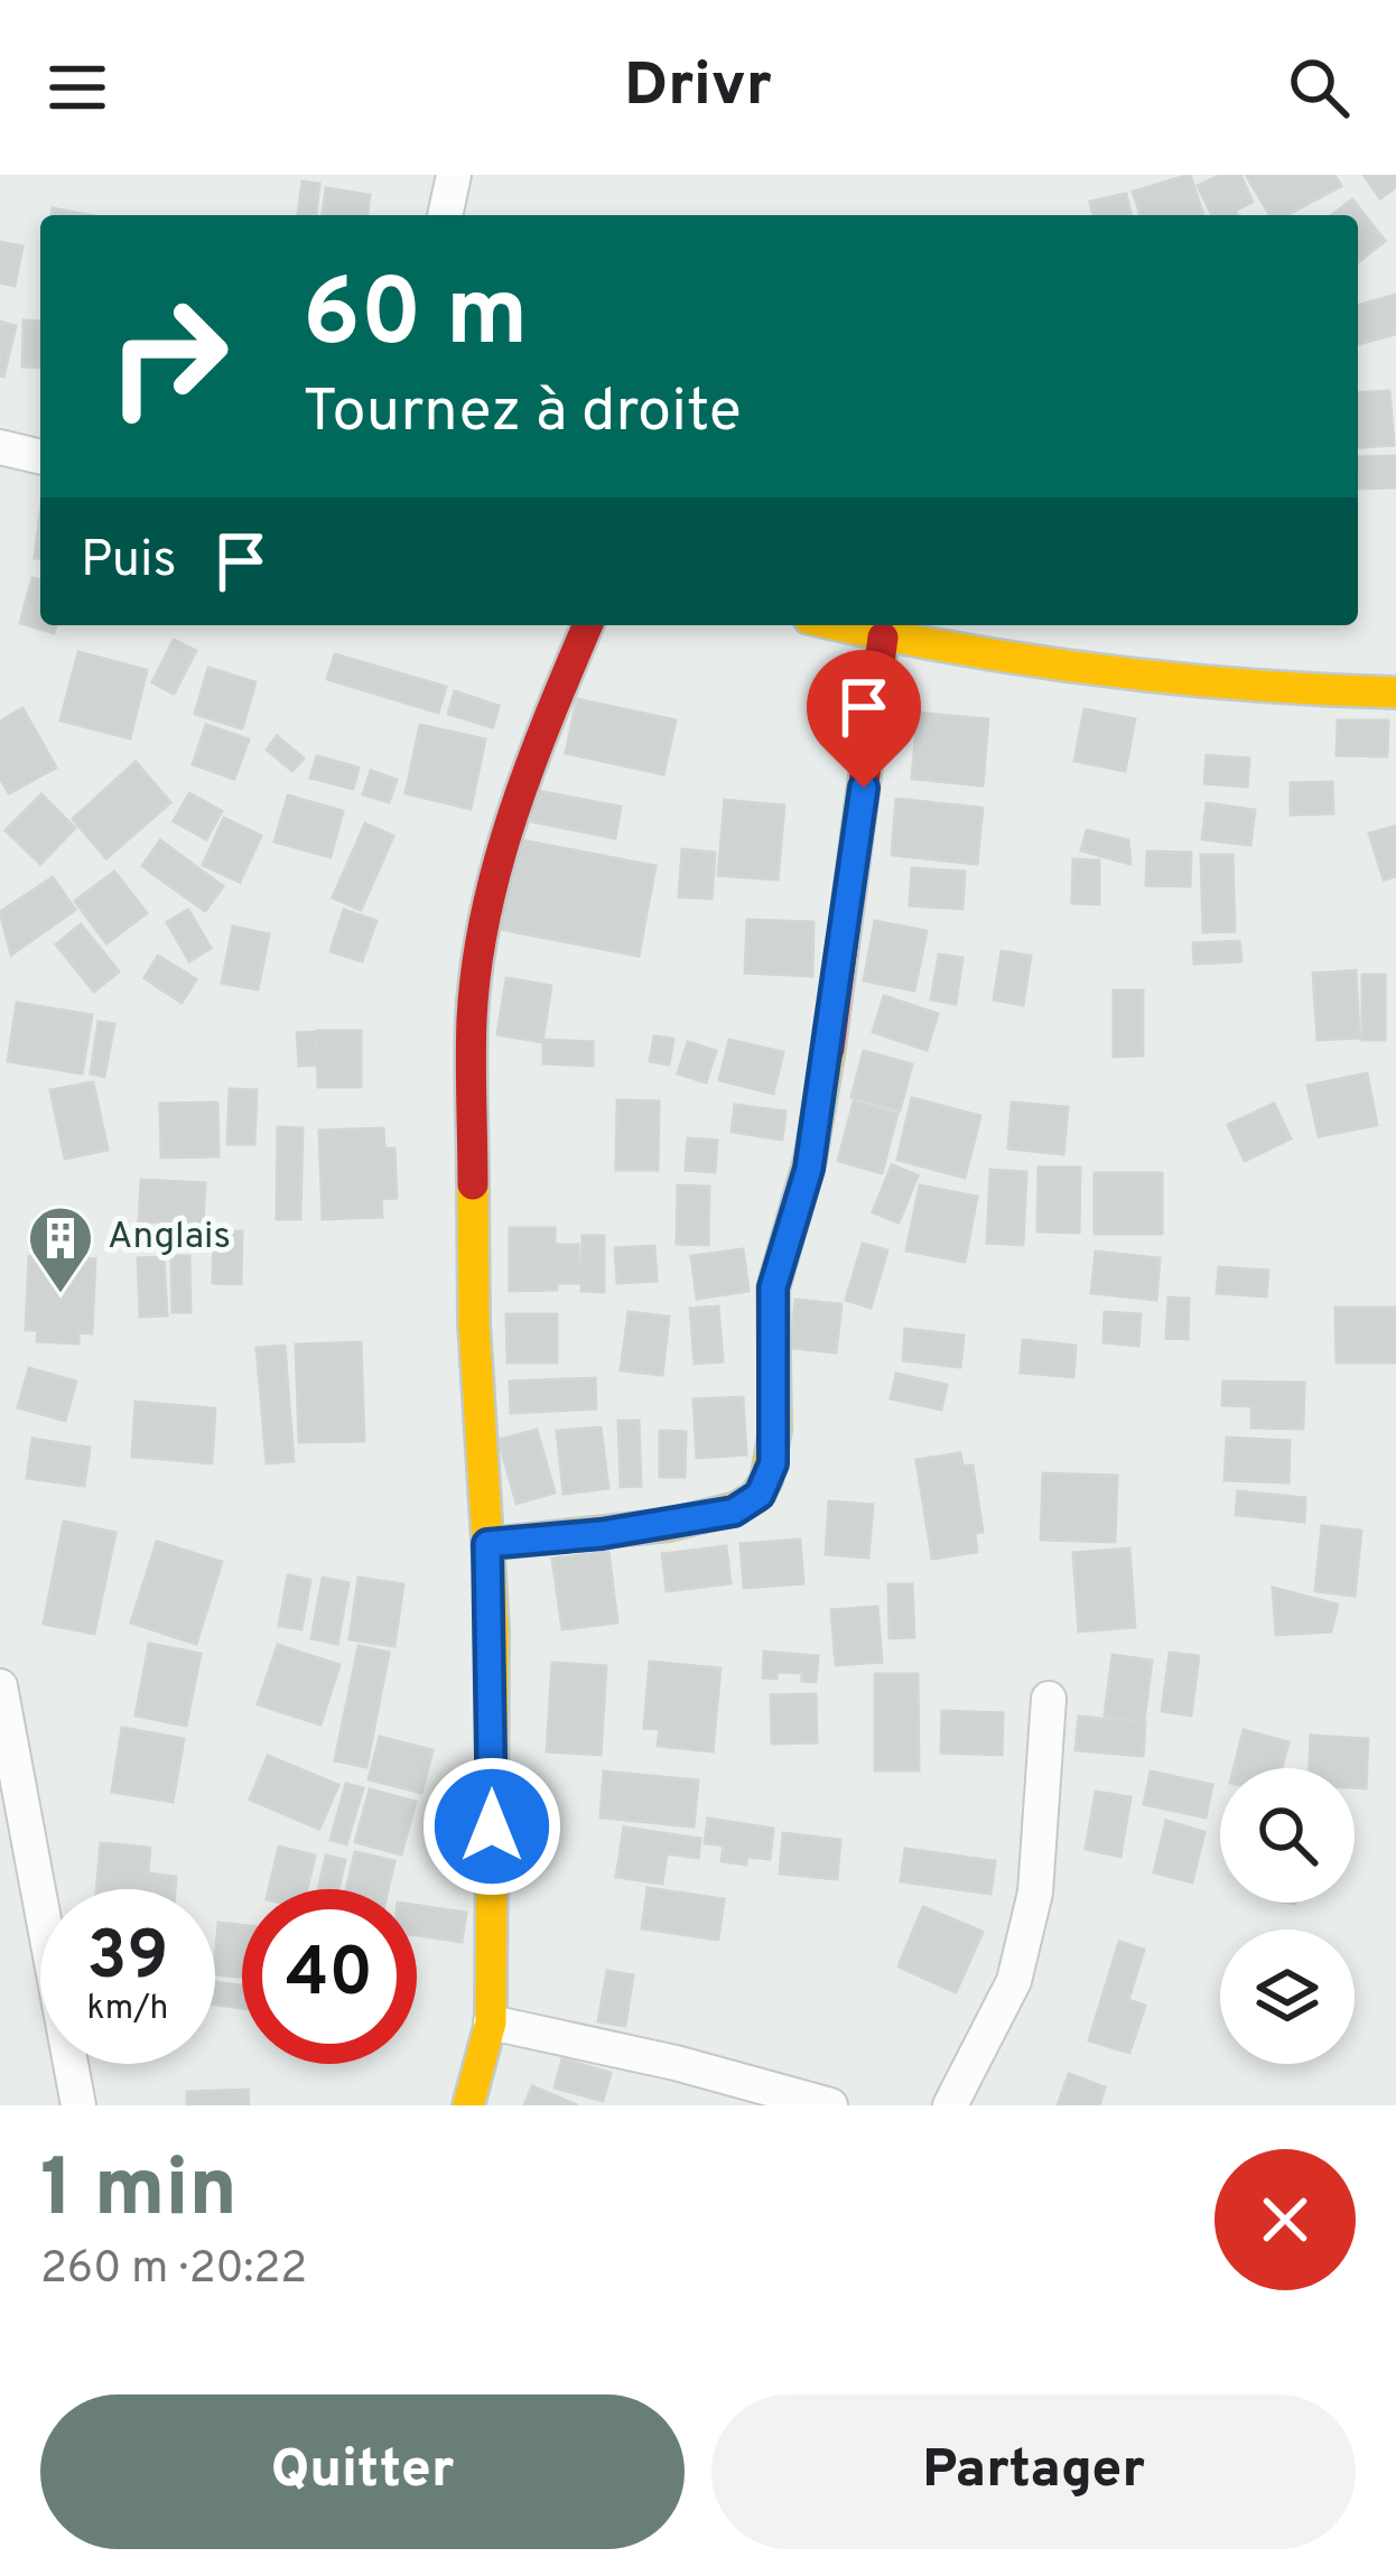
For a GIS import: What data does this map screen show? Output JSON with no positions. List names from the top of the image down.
{
  "places": {
    "building": ["Anglais"]
  },
  "page": {
    "header": "Drivr",
    "turn": ["60 m", "Tournez à droite"],
    "then": "Puis",
    "speed": "39 km/h",
    "limit": "40",
    "heading": ["1 min", "260 m · 20:22"],
    "buttons": ["Quitter", "Partager"]
  }
}
